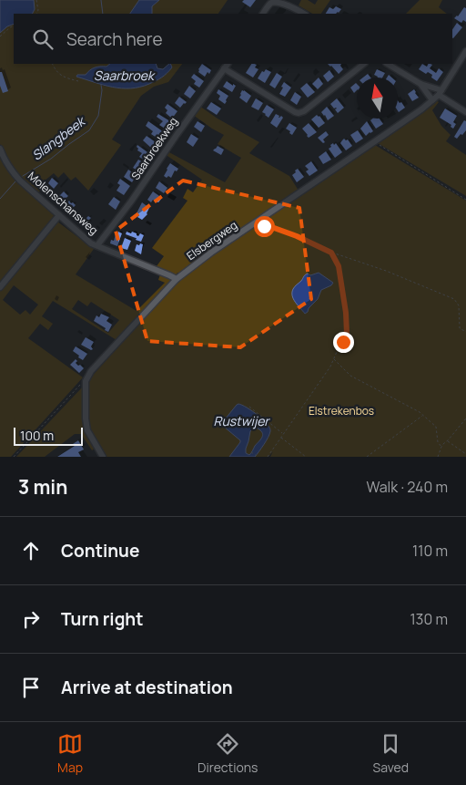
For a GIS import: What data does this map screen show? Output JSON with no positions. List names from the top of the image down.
{
  "streets": {
    "street": ["Saarbroekweg", "Molenschansweg", "Elsbergweg"]
  },
  "crossings": [
    ["Saarbroekweg", "Molenschansweg"],
    ["Molenschansweg", "Elsbergweg"]
  ],
  "water": ["Saarbroek", "Slangbeek", "Rustwijer"],
  "parks": ["Elstrekenbos"],
  "scale_bar": "100 m",
  "north": "top",
  "page": {
    "search": "Search here",
    "scale": "100 m",
    "heading": ["3 min", "Walk · 240 m"],
    "list": [
      ["Continue", "110 m"],
      ["Turn right", "130 m"],
      "Arrive at destination"
    ],
    "nav": ["Map", "Directions", "Saved"]
  }
}
